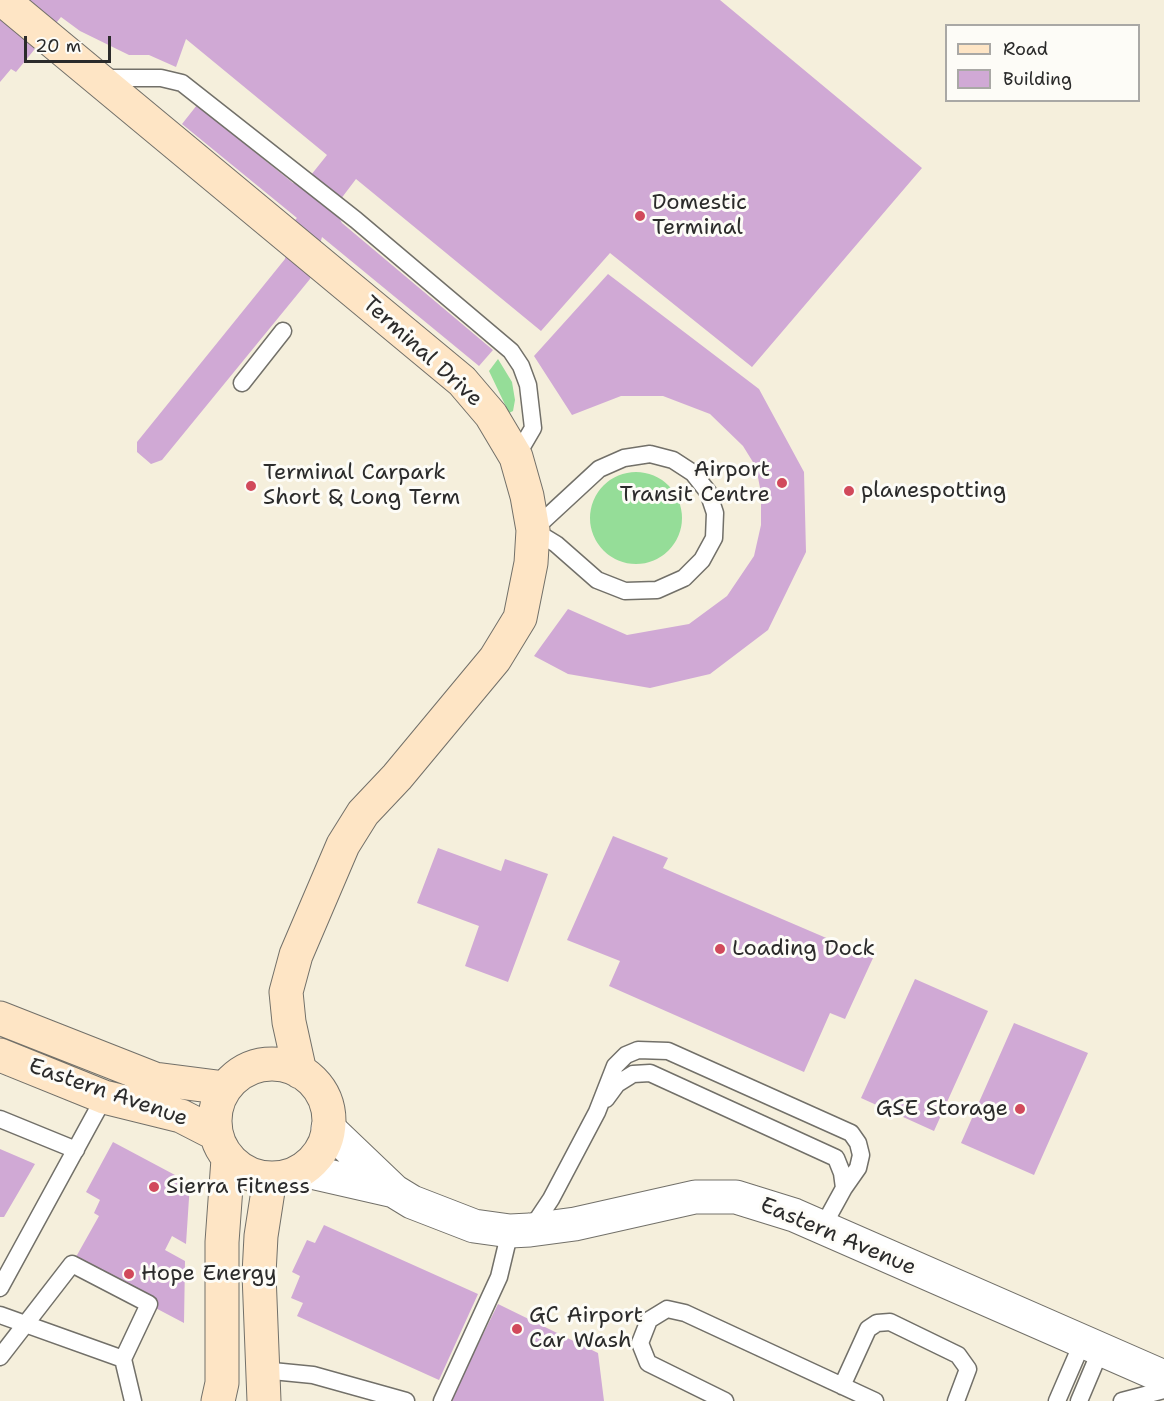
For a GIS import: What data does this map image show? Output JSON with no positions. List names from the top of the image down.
{
  "streets": {
    "street": ["Terminal Drive", "Eastern Avenue"]
  },
  "crossings": [
    ["Terminal Drive", "Eastern Avenue"]
  ],
  "places": [
    "Domestic Terminal",
    "Airport Transit Centre",
    "Terminal Carpark Short & Long Term",
    "planespotting",
    "Loading Dock",
    "GSE Storage",
    "Sierra Fitness",
    "Hope Energy",
    "GC Airport Car Wash"
  ],
  "legend": ["Road", "Building"],
  "scale_bar": "20 m"
}
